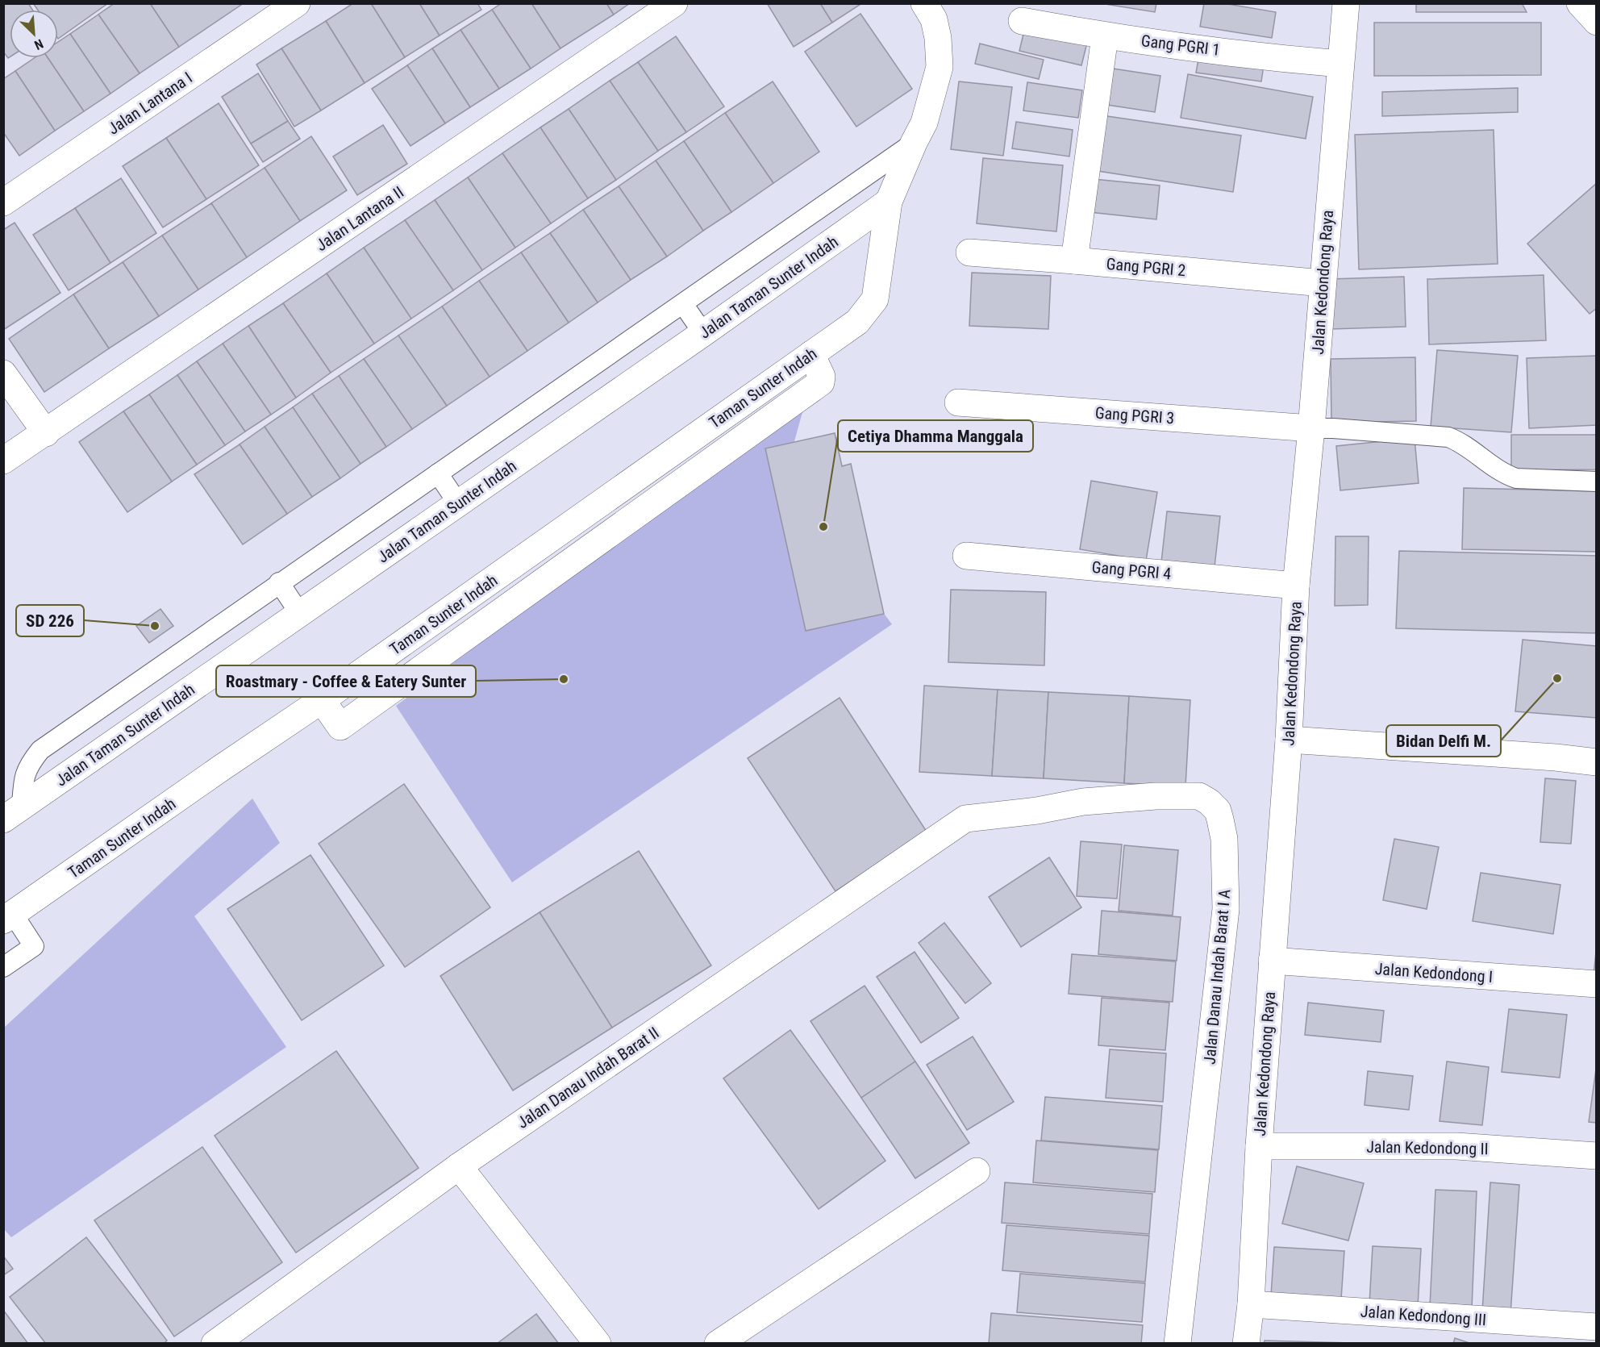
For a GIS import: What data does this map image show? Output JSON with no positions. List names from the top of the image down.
{
  "streets": {
    "street": [
      "Gang PGRI 1",
      "Jalan Lantana I",
      "Jalan Lantana II",
      "Gang PGRI 2",
      "Jalan Kedondong Raya",
      "Jalan Taman Sunter Indah",
      "Taman Sunter Indah",
      "Gang PGRI 3",
      "Gang PGRI 4",
      "Jalan Kedondong I",
      "Jalan Danau Indah Barat I A",
      "Jalan Danau Indah Barat II",
      "Jalan Kedondong II",
      "Jalan Kedondong III"
    ]
  },
  "crossings": [
    ["Gang PGRI 1", "Jalan Kedondong Raya"],
    ["Gang PGRI 2", "Jalan Kedondong Raya"],
    ["Jalan Kedondong Raya", "Gang PGRI 3"],
    ["Jalan Kedondong Raya", "Gang PGRI 4"],
    ["Jalan Kedondong Raya", "Jalan Kedondong I"],
    ["Jalan Kedondong Raya", "Jalan Kedondong II"],
    ["Jalan Kedondong Raya", "Jalan Kedondong III"],
    ["Jalan Taman Sunter Indah", "Taman Sunter Indah"],
    ["Jalan Danau Indah Barat I A", "Jalan Danau Indah Barat II"]
  ],
  "places": [
    "Cetiya Dhamma Manggala",
    "SD 226",
    "Bidan Delfi M.",
    "Roastmary - Coffee & Eatery Sunter"
  ],
  "north": "bottom right"
}
